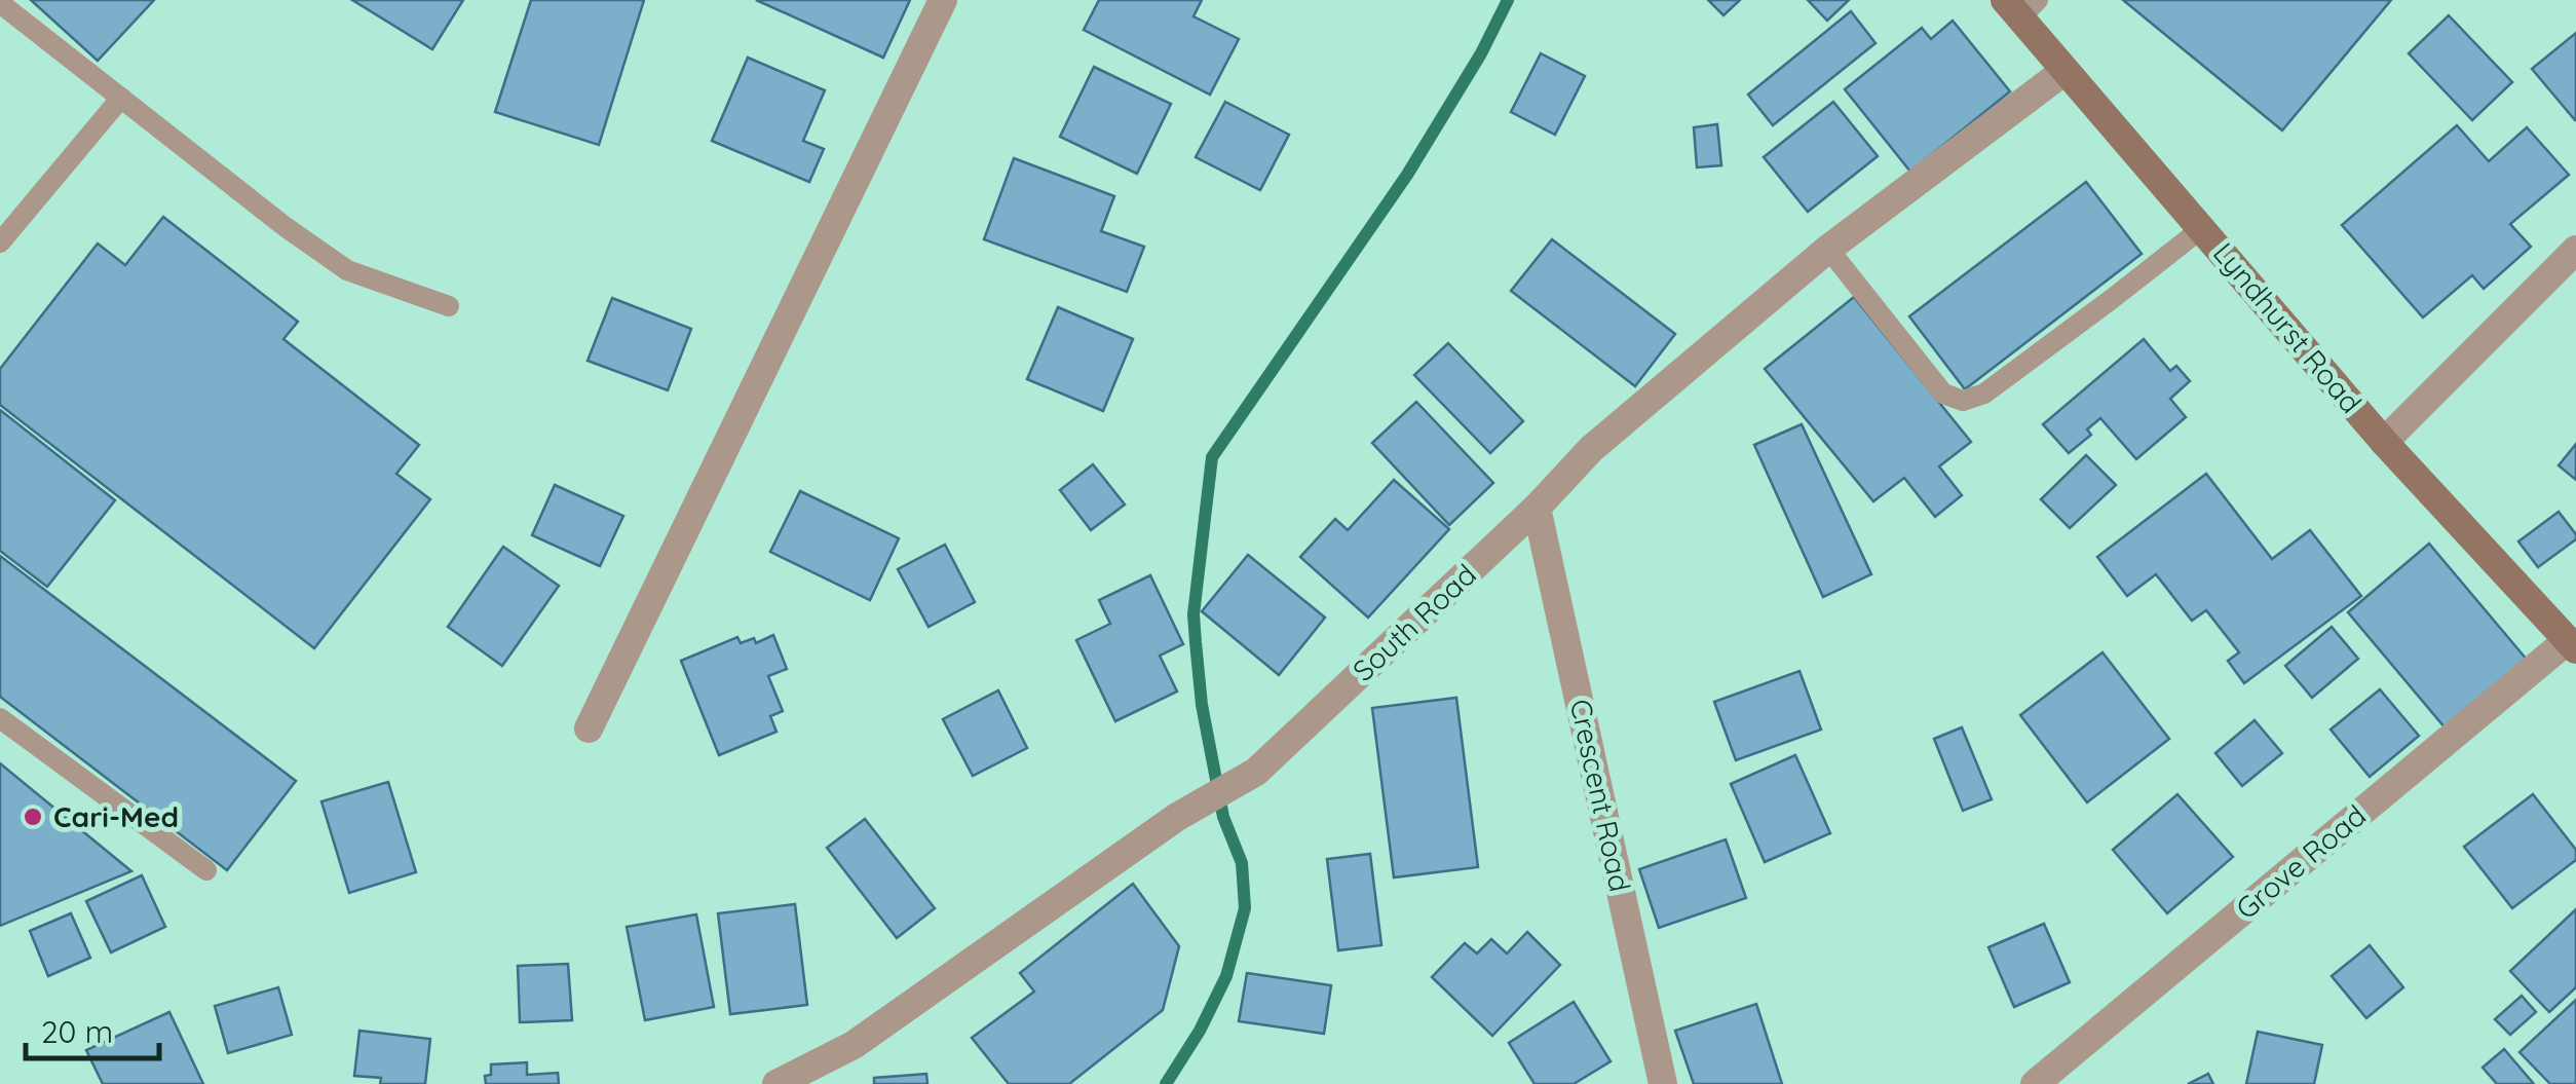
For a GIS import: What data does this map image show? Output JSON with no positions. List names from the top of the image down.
{
  "streets": {
    "main road": ["Lyndhurst Road"],
    "street": ["South Road", "Crescent Road", "Grove Road"]
  },
  "crossings": [
    ["Lyndhurst Road", "South Road"],
    ["Lyndhurst Road", "Grove Road"],
    ["South Road", "Crescent Road"]
  ],
  "places": ["Cari-Med"],
  "scale_bar": "20 m"
}
